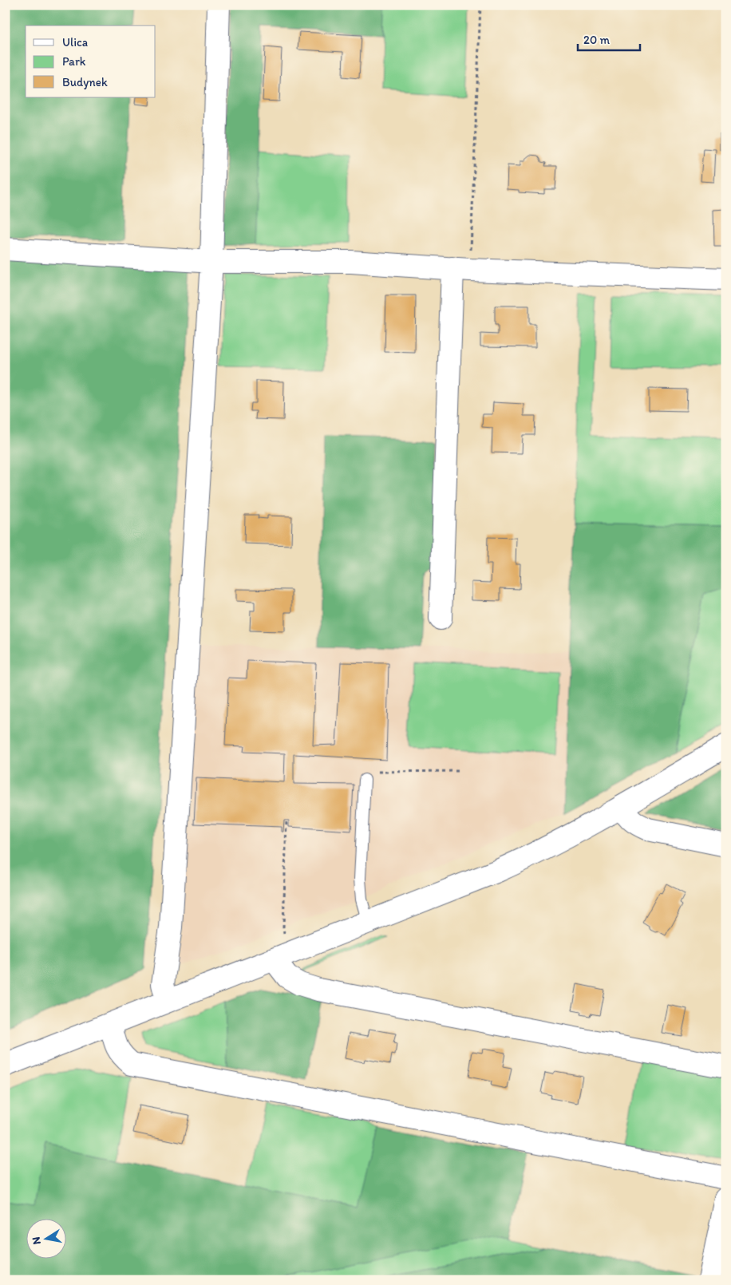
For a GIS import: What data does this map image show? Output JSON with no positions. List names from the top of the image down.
{
  "legend": ["Ulica", "Park", "Budynek"],
  "scale_bar": "20 m",
  "north": "left"
}
